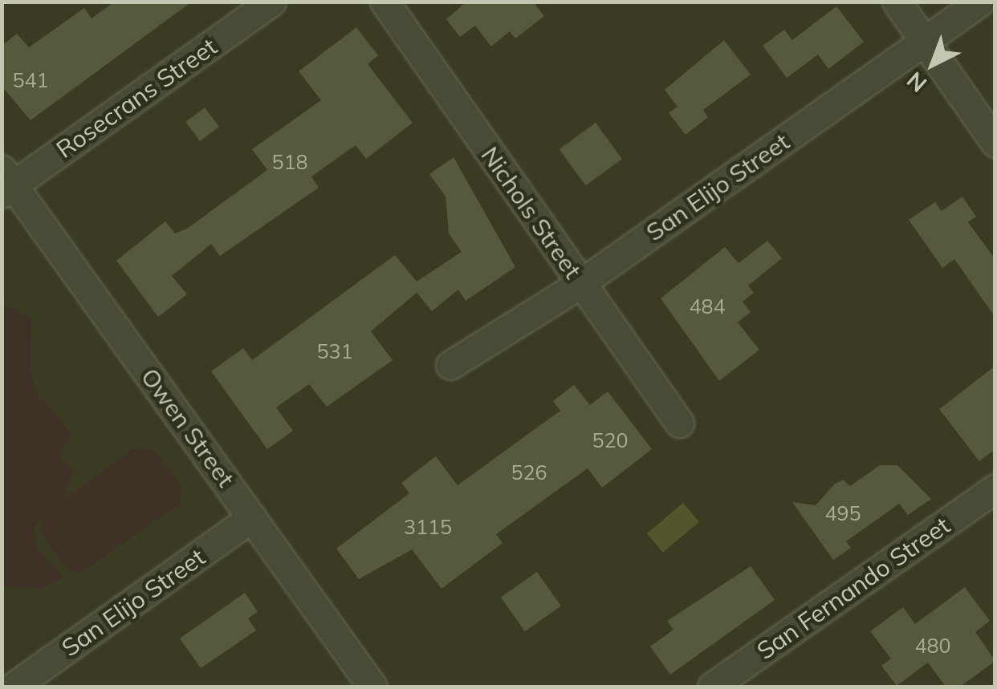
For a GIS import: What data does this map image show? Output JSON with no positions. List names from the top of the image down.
{
  "streets": {
    "street": [
      "Rosecrans Street",
      "San Elijo Street",
      "Nichols Street",
      "Owen Street",
      "San Fernando Street"
    ]
  },
  "crossings": [
    ["Rosecrans Street", "Owen Street"],
    ["San Elijo Street", "Nichols Street"],
    ["San Elijo Street", "Owen Street"]
  ],
  "house_numbers": [
    "541",
    "518",
    "484",
    "531",
    "520",
    "526",
    "495",
    "3115",
    "480"
  ],
  "north": "bottom left"
}
